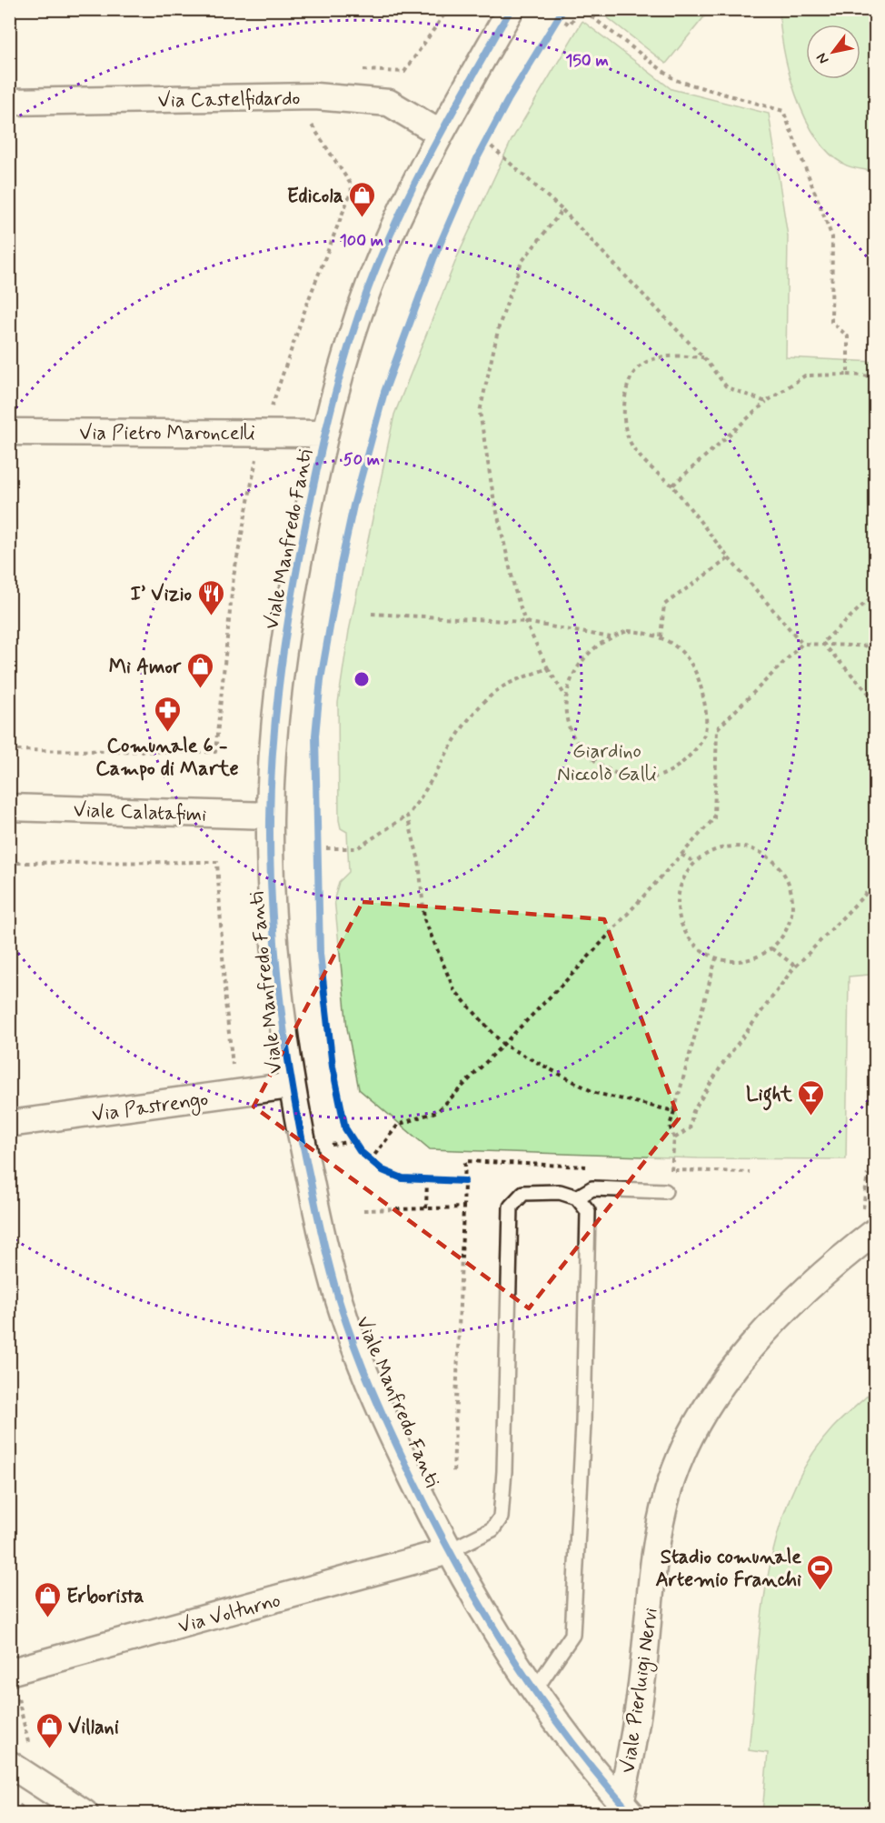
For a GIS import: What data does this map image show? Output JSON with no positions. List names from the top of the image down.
{
  "streets": {
    "street": [
      "Via Castelfidardo",
      "Via Pietro Maroncelli",
      "Viale Manfredo Fanti",
      "Viale Calatafimi",
      "Via Pastrengo",
      "Via Volturno",
      "Viale Pierluigi Nervi"
    ]
  },
  "crossings": [
    ["Via Castelfidardo", "Viale Manfredo Fanti"],
    ["Via Pietro Maroncelli", "Viale Manfredo Fanti"],
    ["Viale Manfredo Fanti", "Viale Calatafimi"],
    ["Viale Manfredo Fanti", "Via Pastrengo"],
    ["Viale Manfredo Fanti", "Via Volturno"],
    ["Viale Manfredo Fanti", "Viale Pierluigi Nervi"]
  ],
  "parks": ["Giardino Niccolò Galli"],
  "places": {
    "shop": [
      "Edicola",
      "Mi Amor",
      "Erborista",
      "Villani"
    ],
    "restaurant": ["I’ Vizio"],
    "pharmacy": ["Comunale 6 - Campo di Marte"],
    "bar": ["Light"],
    "sports": ["Stadio comunale Artemio Franchi"]
  },
  "north": "bottom left",
  "rings": ["150 m", "100 m", "50 m"]
}
